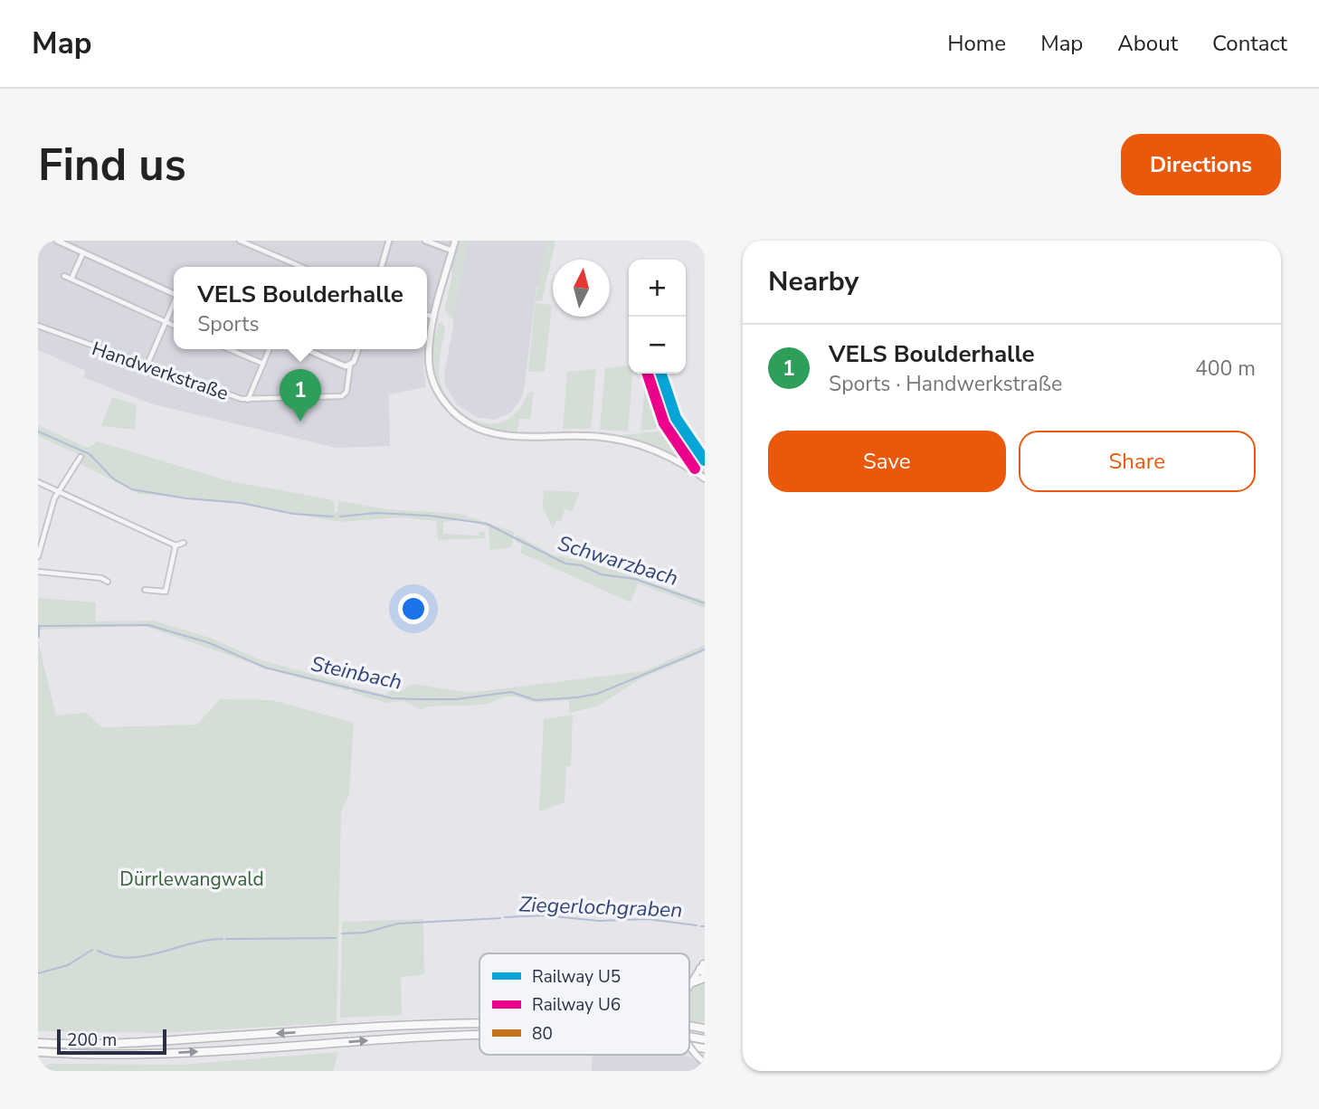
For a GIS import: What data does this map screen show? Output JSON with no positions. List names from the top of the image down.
{
  "streets": {
    "street": ["Handwerkstraße"]
  },
  "water": ["Schwarzbach", "Steinbach", "Ziegerlochgraben"],
  "parks": ["Dürrlewangwald"],
  "lines": ["rail line U5", "rail line U6"],
  "legend": ["Railway U5", "Railway U6", "80"],
  "scale_bar": "200 m",
  "north": "top",
  "page": {
    "header": "Map",
    "nav": [
      "Home",
      "Map",
      "About",
      "Contact"
    ],
    "buttons": [
      "Directions",
      ["Save", "Share"]
    ],
    "title": "Find us",
    "heading": "Nearby",
    "map_buttons": ["+", "−"],
    "popup": ["VELS Boulderhalle", "Sports"],
    "list": [
      {
        "mark": "1",
        "name": "VELS Boulderhalle",
        "note": "Sports · Handwerkstraße",
        "value": "400 m"
      }
    ],
    "pins": "1",
    "scale": "200 m"
  }
}
